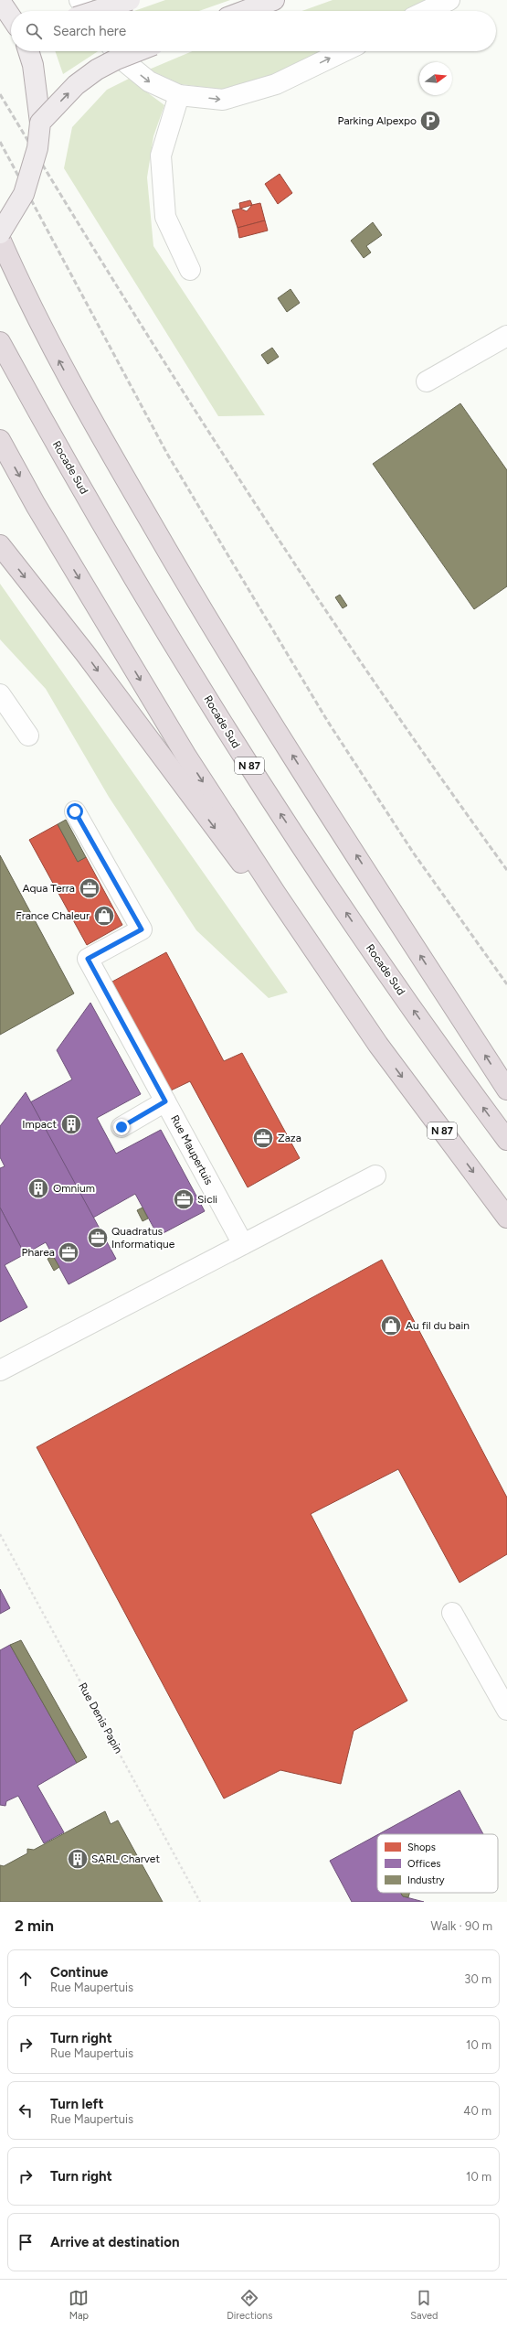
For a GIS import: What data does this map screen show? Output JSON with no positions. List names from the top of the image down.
{
  "streets": {
    "highway": ["Rocade Sud", "N 87"],
    "street": ["Rue Maupertuis"],
    "path": ["Rue Denis Papin"]
  },
  "places": {
    "parking": ["Parking Alpexpo"],
    "office": [
      "Aqua Terra",
      "Zaza",
      "Sicli",
      "Quadratus Informatique",
      "Pharea"
    ],
    "shop": ["France Chaleur", "Au fil du bain"],
    "building": ["Impact", "Omnium", "SARL Charvet"]
  },
  "legend": ["Shops", "Offices", "Industry"],
  "north": "right",
  "page": {
    "search": "Search here",
    "heading": ["2 min", "Walk · 90 m"],
    "list": [
      ["Continue", "Rue Maupertuis", "30 m"],
      ["Turn right", "Rue Maupertuis", "10 m"],
      ["Turn left", "Rue Maupertuis", "40 m"],
      ["Turn right", "10 m"],
      "Arrive at destination"
    ],
    "nav": ["Map", "Directions", "Saved"]
  }
}
